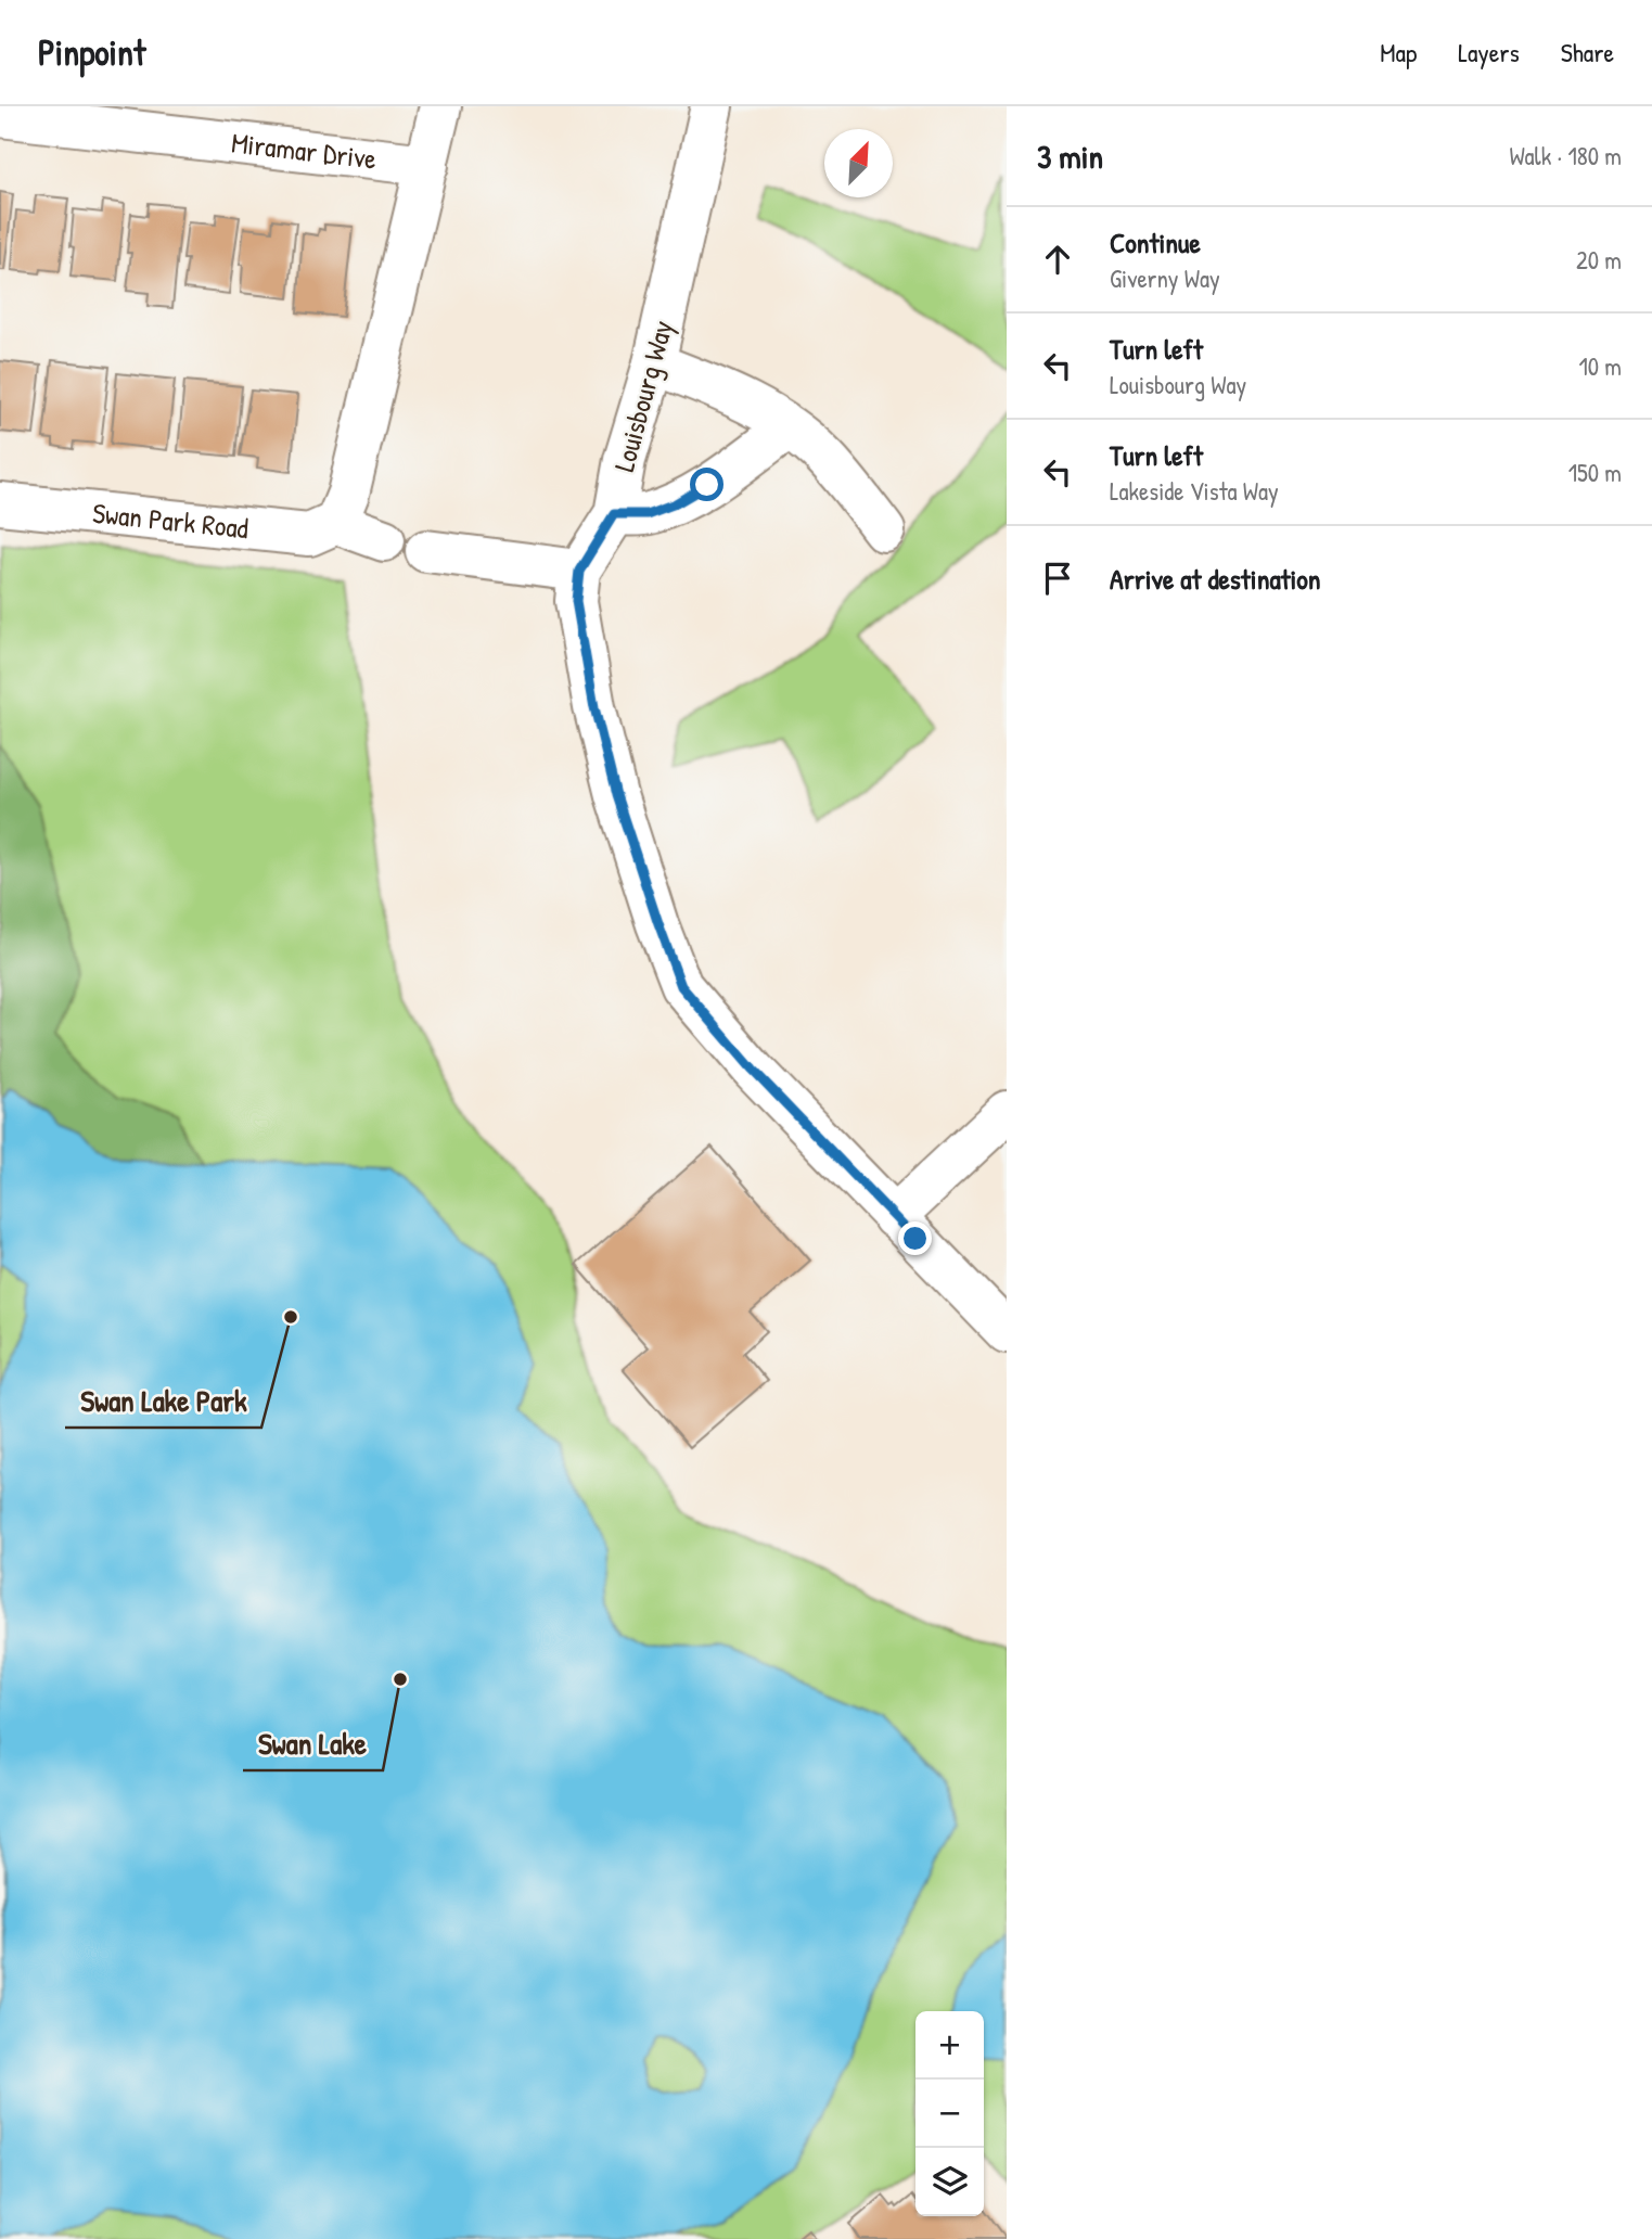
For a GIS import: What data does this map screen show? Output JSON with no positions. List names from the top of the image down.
{
  "streets": {
    "street": ["Miramar Drive", "Louisbourg Way", "Swan Park Road"]
  },
  "places": ["Swan Lake Park", "Swan Lake"],
  "north": "top right",
  "page": {
    "header": "Pinpoint",
    "nav": ["Map", "Layers", "Share"],
    "heading": ["3 min", "Walk · 180 m"],
    "list": [
      ["Continue", "Giverny Way", "20 m"],
      ["Turn left", "Louisbourg Way", "10 m"],
      ["Turn left", "Lakeside Vista Way", "150 m"],
      "Arrive at destination"
    ],
    "map_buttons": ["+", "−"]
  }
}
